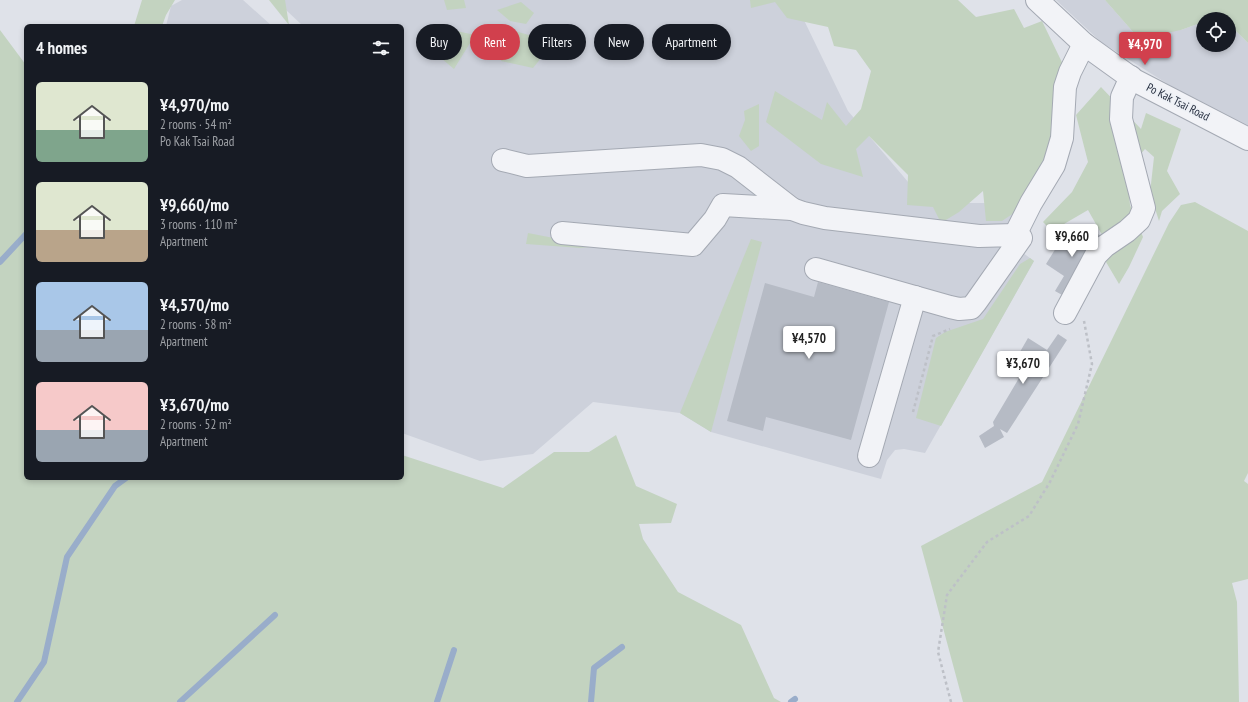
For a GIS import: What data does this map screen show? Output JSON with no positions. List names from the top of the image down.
{
  "streets": {
    "street": ["Po Kak Tsai Road"]
  },
  "page": {
    "chip": [
      "Buy",
      "Rent",
      "Filters",
      "New",
      "Apartment"
    ],
    "heading": "4 homes",
    "price": [
      "¥4,970",
      "¥9,660",
      "¥4,570",
      "¥3,670"
    ],
    "list": [
      {
        "name": "¥4,970/mo",
        "note": "2 rooms · 54 m² · Po Kak Tsai Road"
      },
      {
        "name": "¥9,660/mo",
        "note": "3 rooms · 110 m² · Apartment"
      },
      {
        "name": "¥4,570/mo",
        "note": "2 rooms · 58 m² · Apartment"
      },
      {
        "name": "¥3,670/mo",
        "note": "2 rooms · 52 m² · Apartment"
      }
    ]
  }
}
